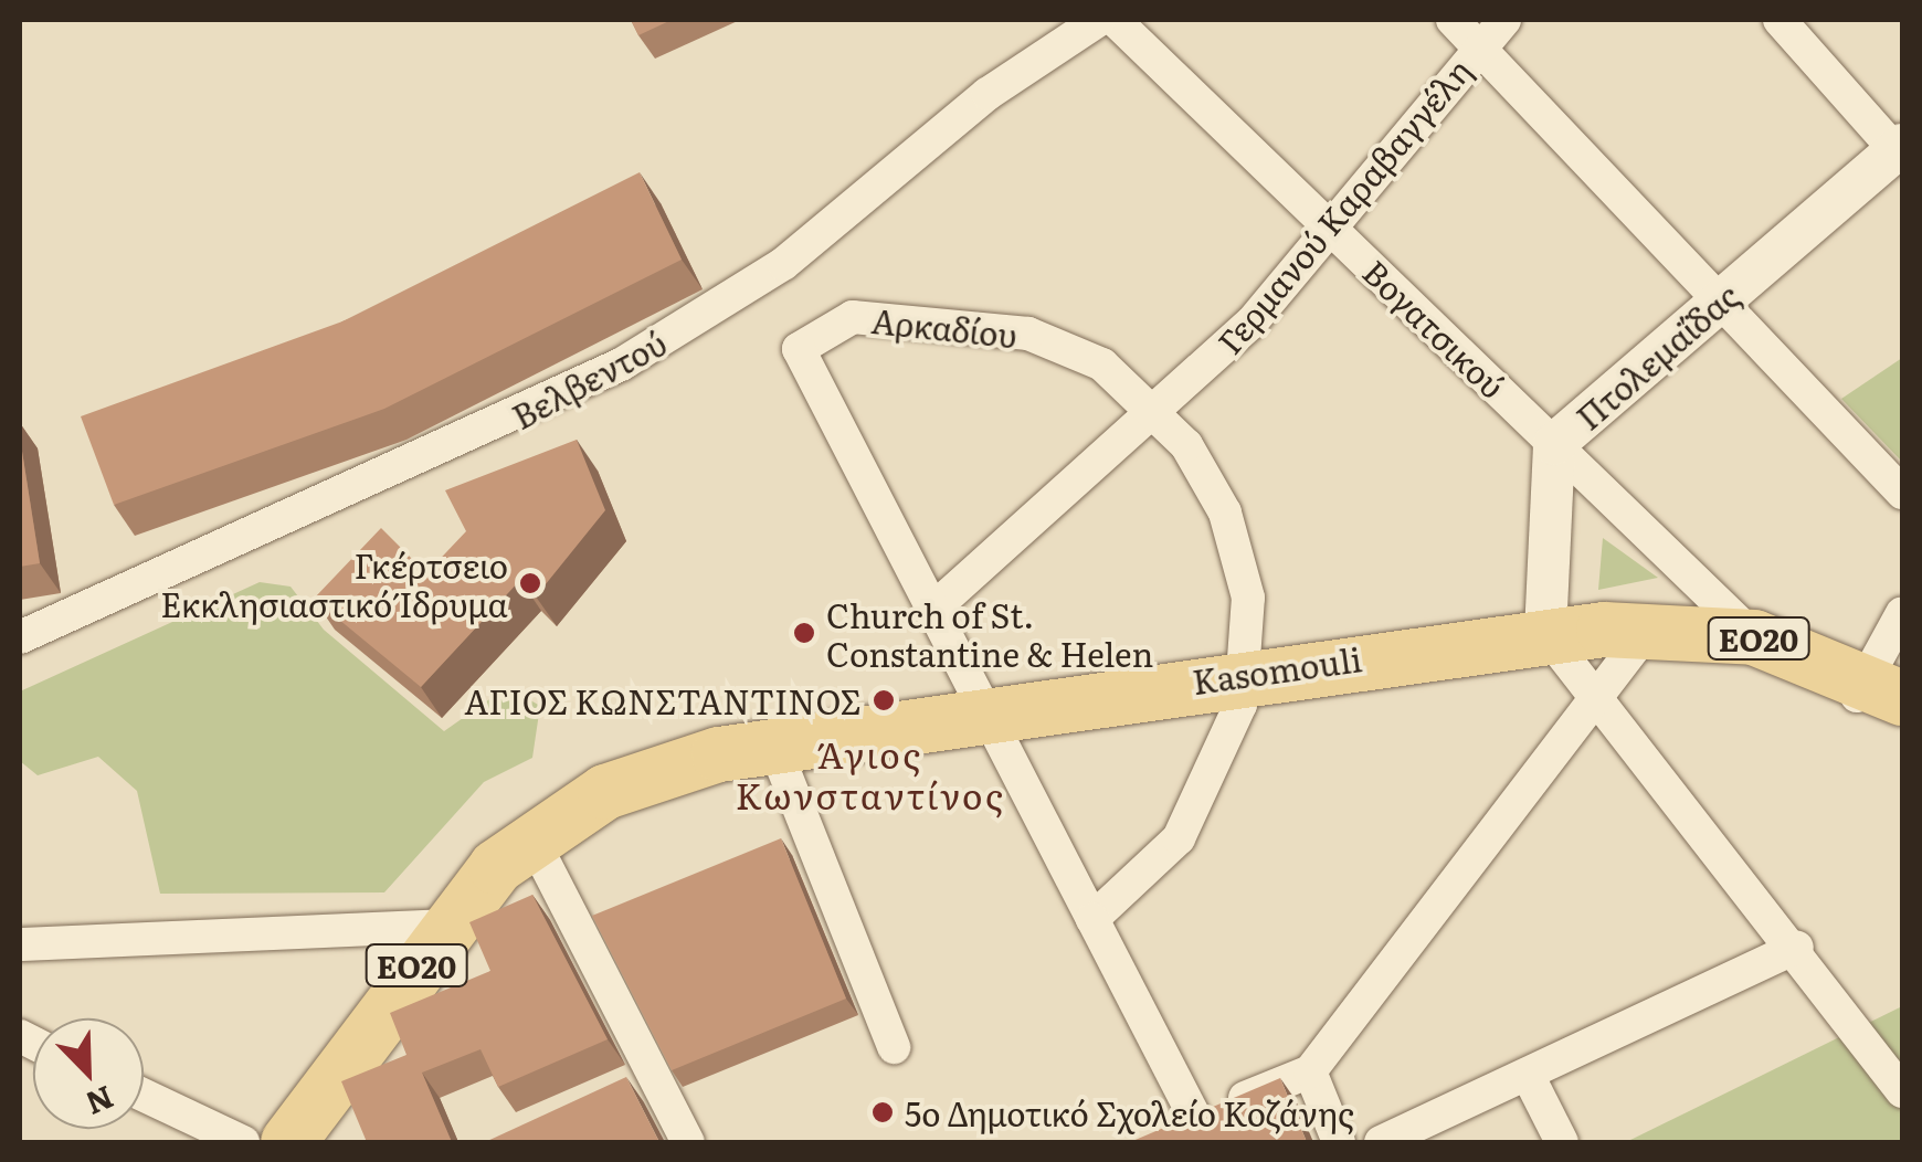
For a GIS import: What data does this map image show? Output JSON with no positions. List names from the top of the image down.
{
  "streets": {
    "main road": ["ΕΟ20", "Kasomouli"],
    "street": [
      "Γερμανού Καραβαγγέλη",
      "Αρκαδίου",
      "Βογατσικού",
      "Πτολεμαΐδας",
      "Βελβεντού"
    ]
  },
  "crossings": [
    ["Γερμανού Καραβαγγέλη", "Αρκαδίου"],
    ["Γερμανού Καραβαγγέλη", "Βογατσικού"],
    ["Αρκαδίου", "Kasomouli"],
    ["Βογατσικού", "Πτολεμαΐδας"],
    ["Βογατσικού", "Kasomouli"],
    ["Πτολεμαΐδας", "Kasomouli"],
    ["ΕΟ20", "Kasomouli"]
  ],
  "districts": ["Άγιος Κωνσταντίνος"],
  "places": [
    "Γκέρτσειο Εκκλησιαστικό Ίδρυμα",
    "Church of St. Constantine & Helen",
    "ΑΓΙΟΣ ΚΩΝΣΤΑΝΤΙΝΟΣ",
    "5ο Δημοτικό Σχολείο Κοζάνης"
  ],
  "north": "bottom right"
}
